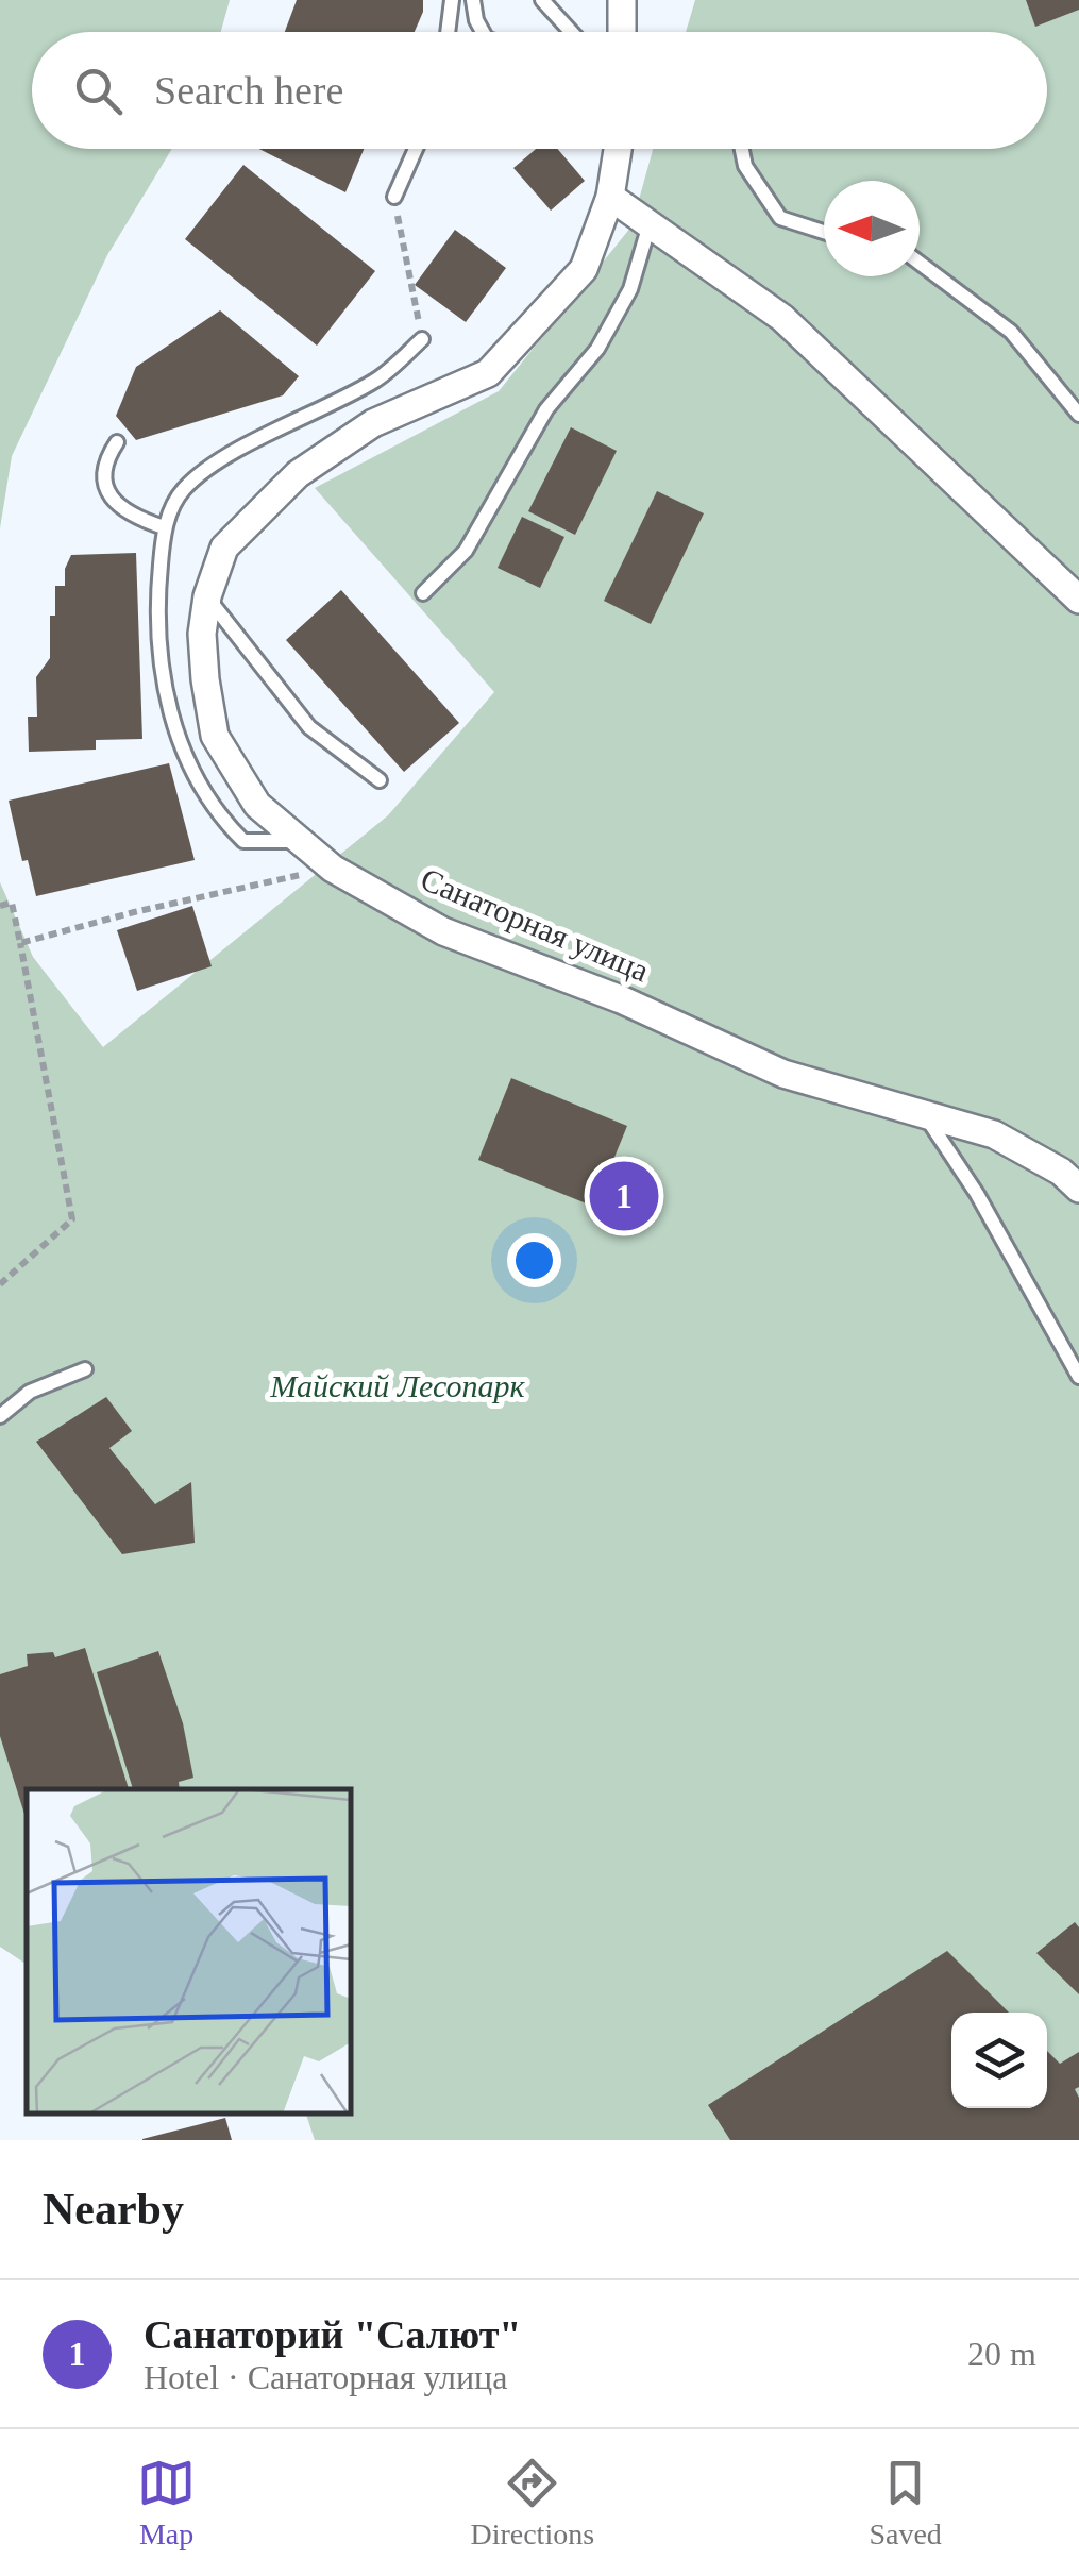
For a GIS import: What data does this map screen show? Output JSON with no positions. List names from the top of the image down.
{
  "streets": {
    "street": ["Санаторная улица"]
  },
  "parks": ["Майский Лесопарк"],
  "north": "left",
  "page": {
    "search": "Search here",
    "pins": "1",
    "heading": "Nearby",
    "list": [
      {
        "mark": "1",
        "name": "Санаторий \"Салют\"",
        "note": "Hotel · Санаторная улица",
        "value": "20 m"
      }
    ],
    "nav": ["Map", "Directions", "Saved"]
  }
}
